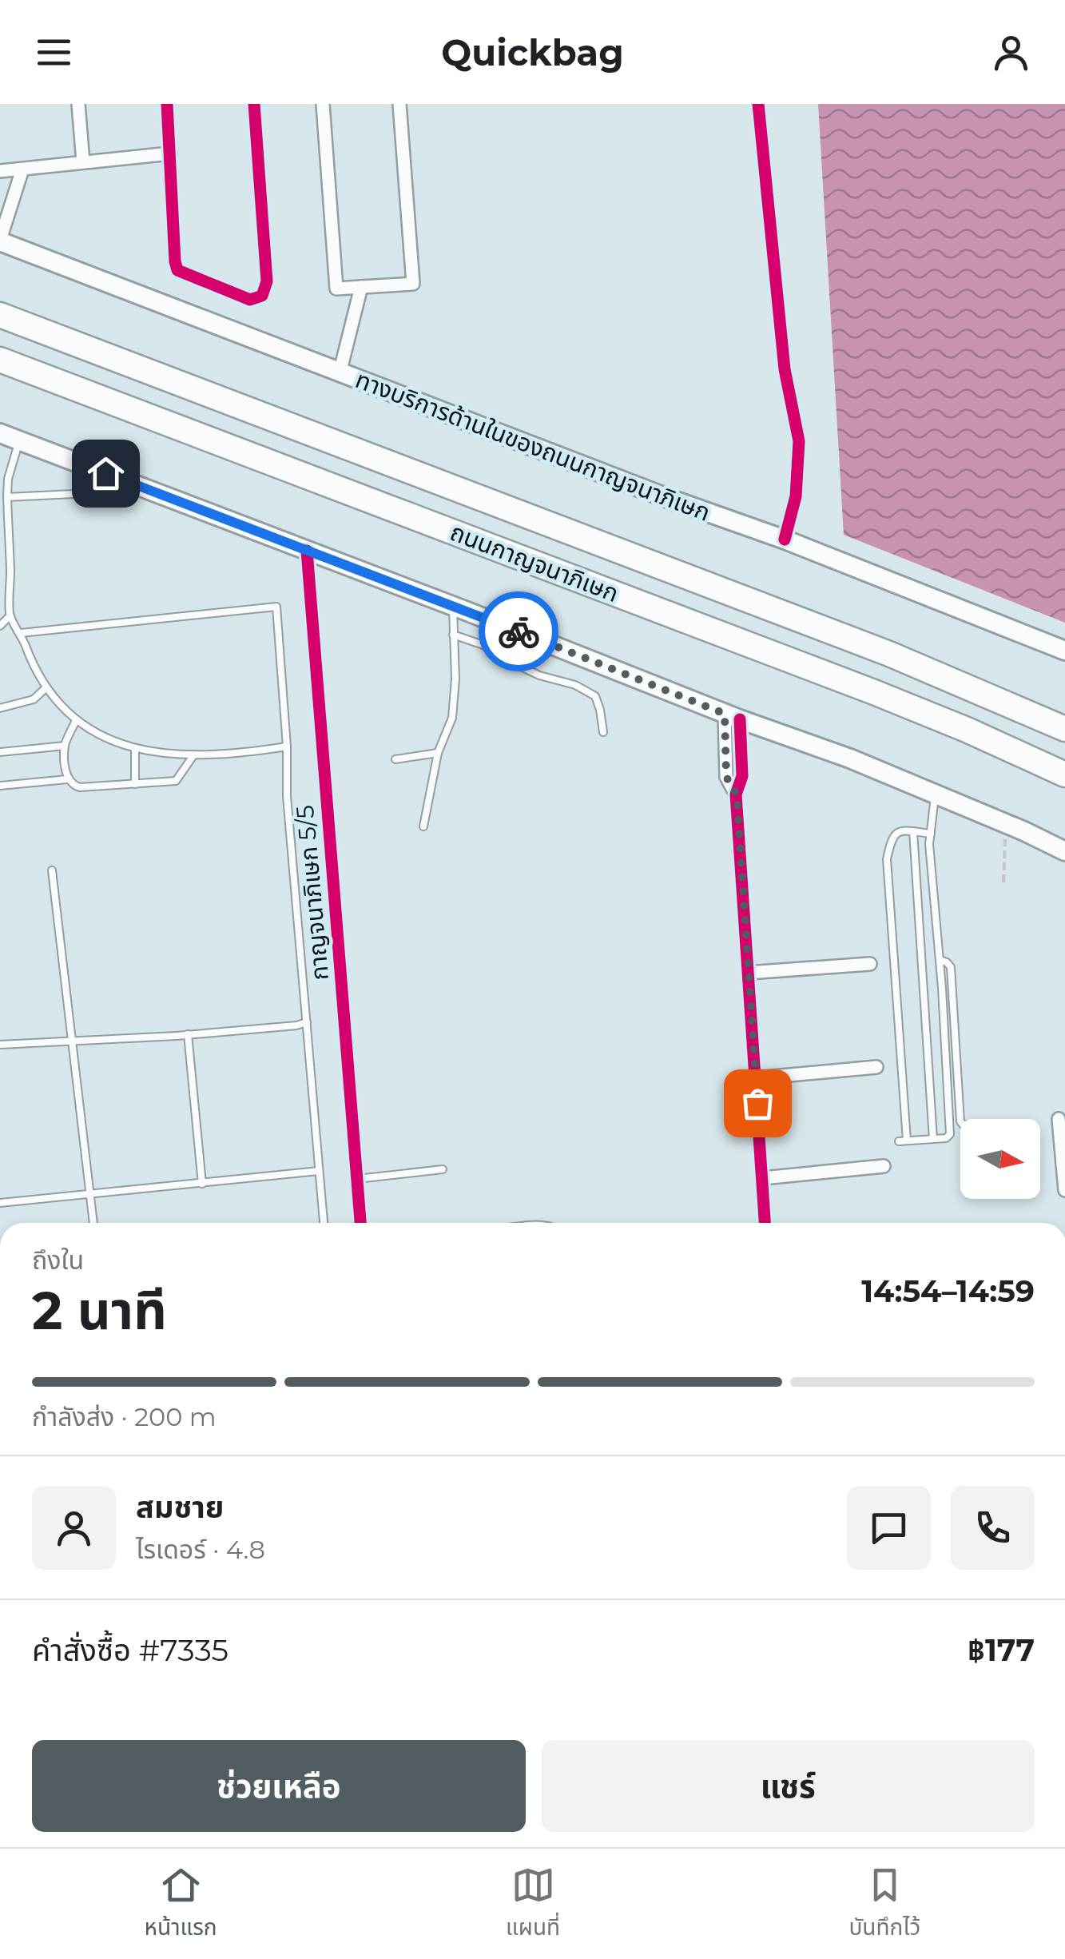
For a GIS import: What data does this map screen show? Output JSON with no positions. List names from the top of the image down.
{
  "streets": {
    "highway": ["ถนนกาญจนาภิเษก"],
    "main road": ["ทางบริการด้านในของถนนกาญจนาภิเษก"],
    "street": ["กาญจนาภิเษก 5/5"]
  },
  "north": "right",
  "page": {
    "header": "Quickbag",
    "heading": ["2 นาที", "ถึงใน", "14:54–14:59"],
    "panel": [
      "สมชาย",
      "ไรเดอร์ · 4.8",
      "คำสั่งซื้อ #7335",
      "฿177"
    ],
    "bar": "กำลังส่ง · 200 m",
    "buttons": ["ช่วยเหลือ", "แชร์"],
    "tabs": ["หน้าแรก", "แผนที่", "บันทึกไว้"]
  }
}
